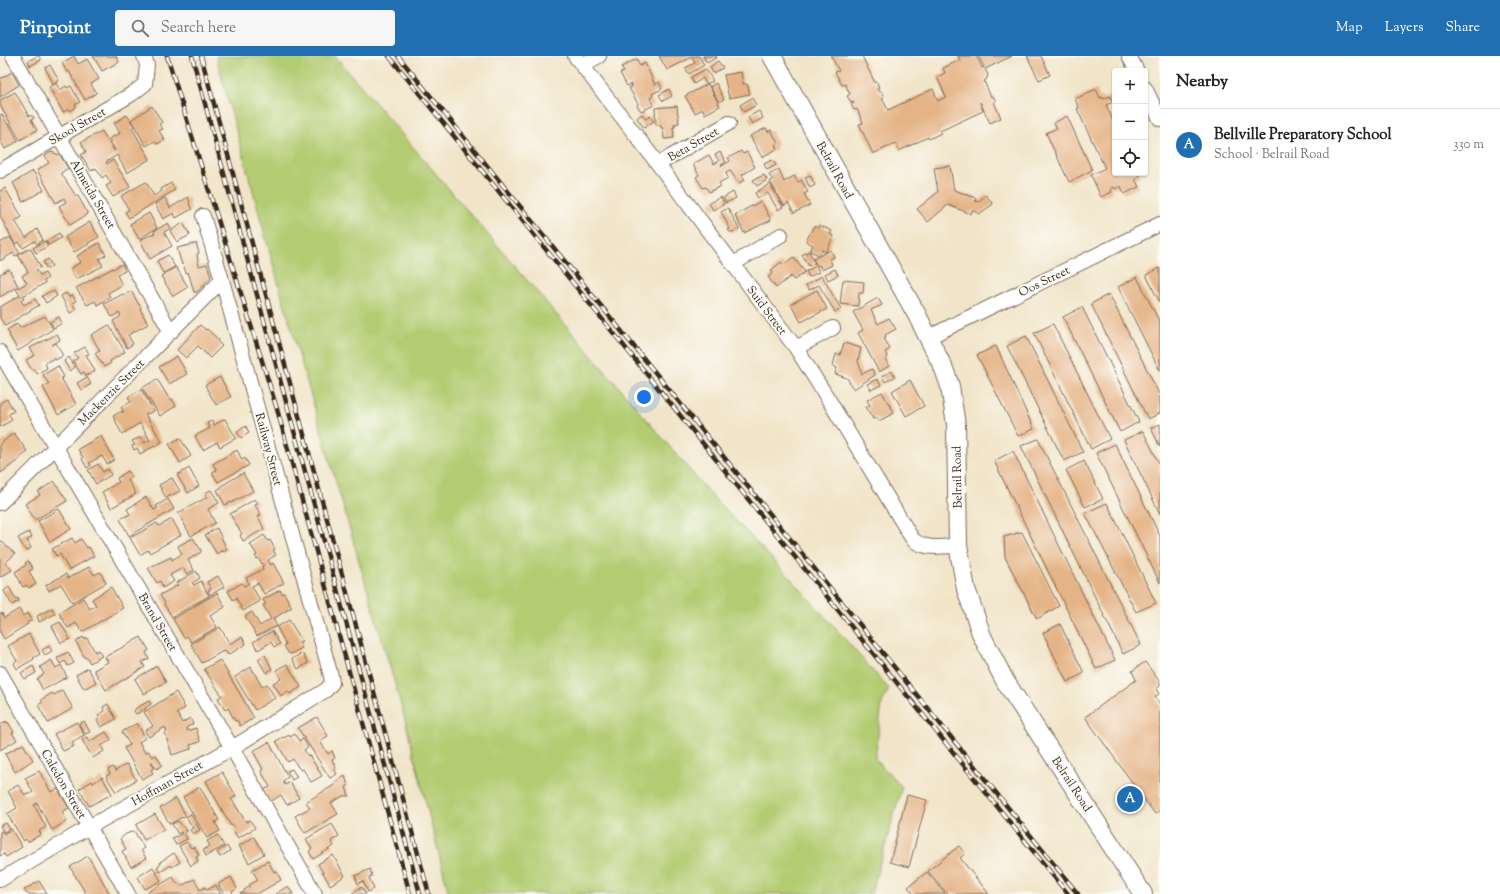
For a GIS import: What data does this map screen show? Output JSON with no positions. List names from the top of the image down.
{
  "streets": {
    "street": [
      "Skool Street",
      "Beta Street",
      "Belrail Road",
      "Almeida Street",
      "Oos Street",
      "Suid Street",
      "Mackenzie Street",
      "Railway Street",
      "Brand Street",
      "Hoffman Street",
      "Caledon Street"
    ]
  },
  "crossings": [
    ["Skool Street", "Almeida Street"],
    ["Beta Street", "Suid Street"],
    ["Belrail Road", "Oos Street"],
    ["Belrail Road", "Suid Street"],
    ["Almeida Street", "Mackenzie Street"],
    ["Mackenzie Street", "Railway Street"],
    ["Mackenzie Street", "Brand Street"],
    ["Railway Street", "Hoffman Street"],
    ["Brand Street", "Hoffman Street"],
    ["Hoffman Street", "Caledon Street"]
  ],
  "page": {
    "header": "Pinpoint",
    "search": "Search here",
    "nav": ["Map", "Layers", "Share"],
    "heading": "Nearby",
    "map_buttons": ["+", "−"],
    "list": [
      {
        "mark": "A",
        "name": "Bellville Preparatory School",
        "note": "School · Belrail Road",
        "value": "330 m"
      }
    ],
    "pins": "A"
  }
}
